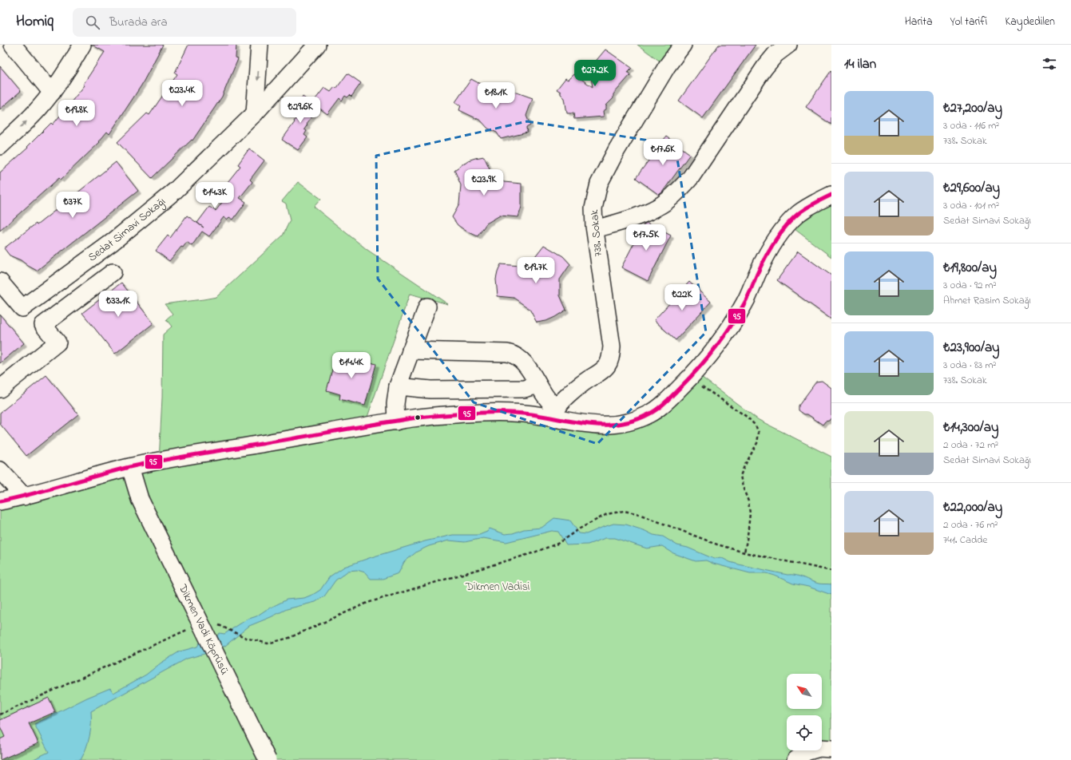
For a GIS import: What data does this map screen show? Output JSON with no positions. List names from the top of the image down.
{
  "streets": {
    "street": ["Sedat Simavi Sokağı", "738. Sokak", "Dikmen Vadi Köprüsü"]
  },
  "parks": ["Dikmen Vadisi"],
  "lines": ["transit line 95"],
  "north": "top left",
  "page": {
    "header": "Homiq",
    "search": "Burada ara",
    "nav": ["Harita", "Yol tarifi", "Kaydedilen"],
    "heading": "14 ilan",
    "price": [
      "₺27.2K",
      "₺23.4K",
      "₺18.1K",
      "₺29.6K",
      "₺19.8K",
      "₺17.6K",
      "₺23.9K",
      "₺14.3K",
      "₺37K",
      "₺17.5K",
      "₺19.7K",
      "₺22K",
      "₺33.1K",
      "₺14.4K"
    ],
    "list": [
      {
        "name": "₺27,200/ay",
        "note": "3 oda · 116 m² · 738. Sokak"
      },
      {
        "name": "₺29,600/ay",
        "note": "3 oda · 101 m² · Sedat Simavi Sokağı"
      },
      {
        "name": "₺19,800/ay",
        "note": "3 oda · 92 m² · Ahmet Rasim Sokağı"
      },
      {
        "name": "₺23,900/ay",
        "note": "3 oda · 83 m² · 738. Sokak"
      },
      {
        "name": "₺14,300/ay",
        "note": "2 oda · 72 m² · Sedat Simavi Sokağı"
      },
      {
        "name": "₺22,000/ay",
        "note": "2 oda · 76 m² · 741. Cadde"
      }
    ]
  }
}
